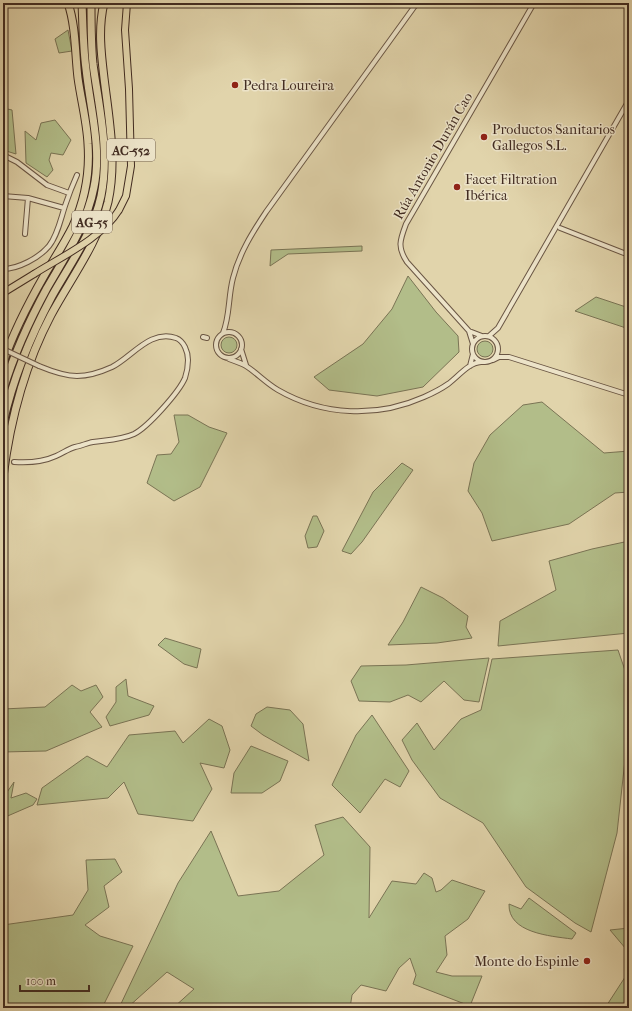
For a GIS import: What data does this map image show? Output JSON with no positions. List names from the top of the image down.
{
  "streets": {
    "highway": ["AG-55"],
    "main road": ["AC-552"],
    "street": ["Rúa Antonio Durán Cao"]
  },
  "places": [
    "Pedra Loureira",
    "Productos Sanitarios Gallegos S.L.",
    "Facet Filtration Ibérica",
    "Monte do Espinle"
  ],
  "scale_bar": "100 m"
}
